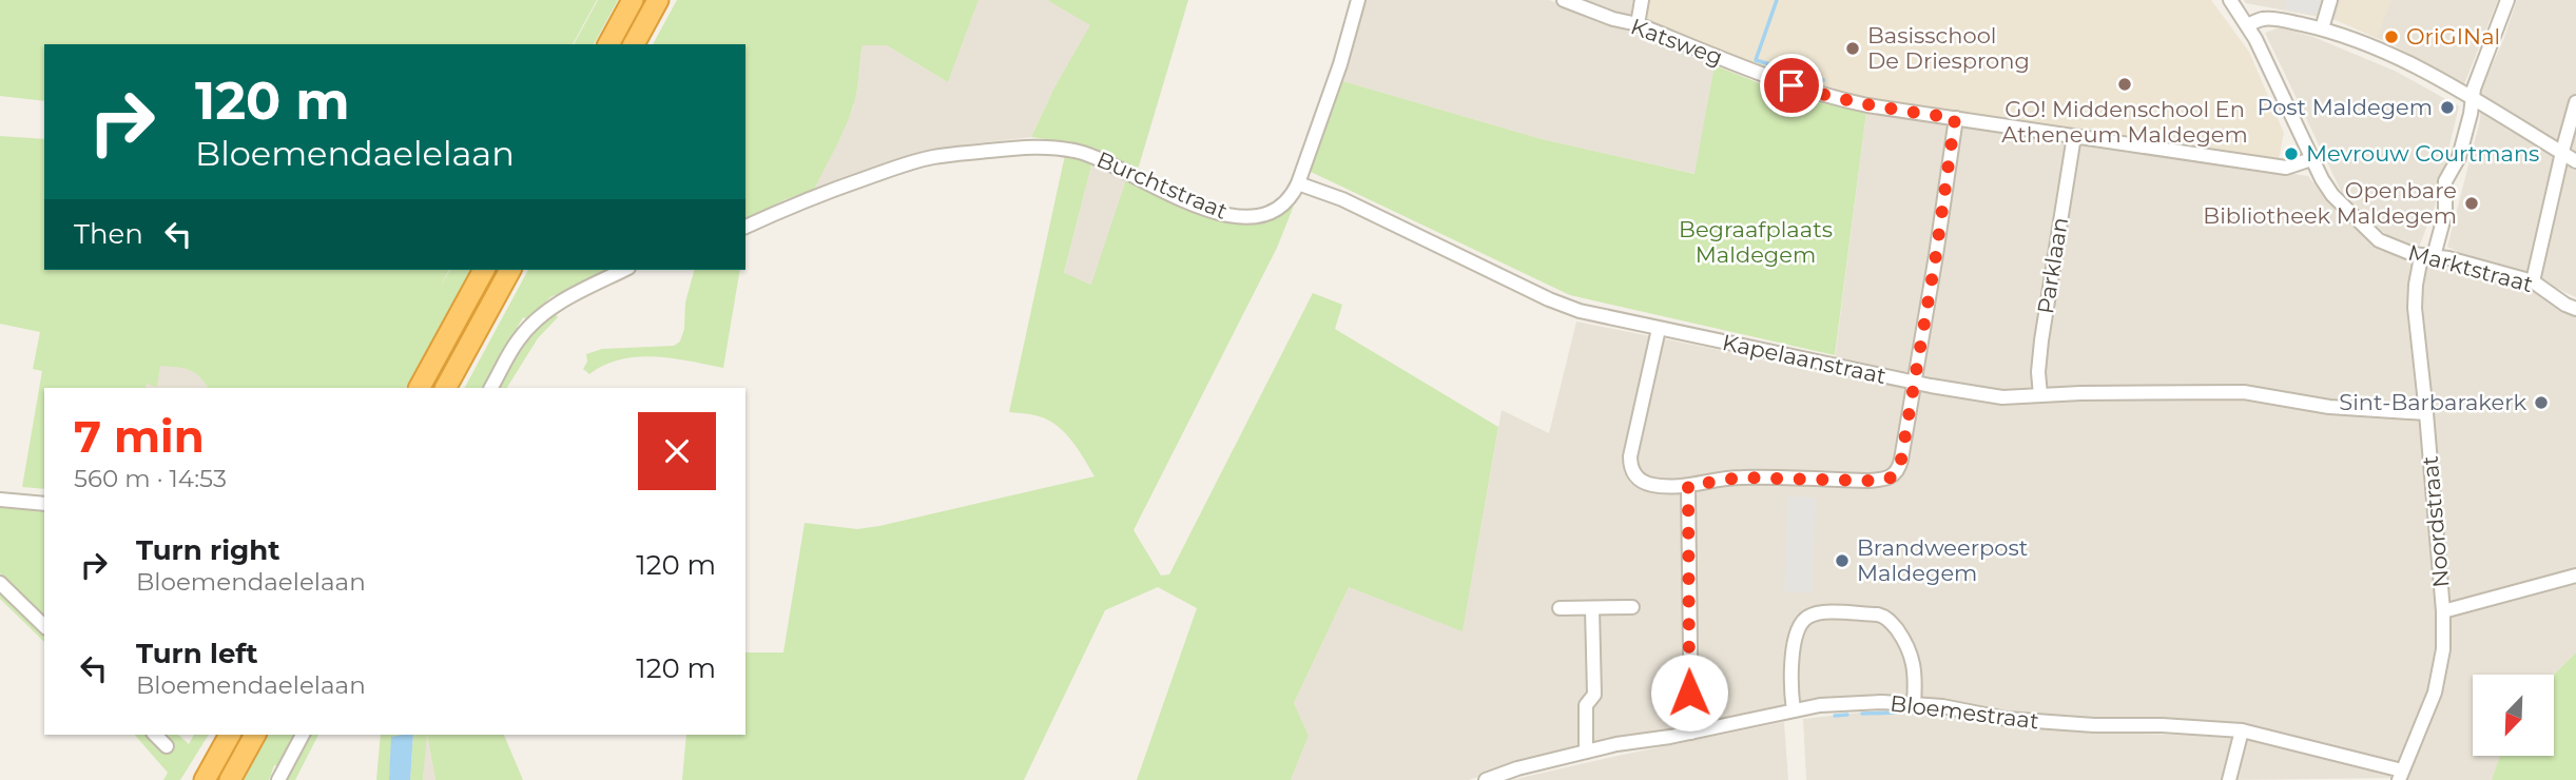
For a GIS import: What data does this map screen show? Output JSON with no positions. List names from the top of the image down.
{
  "streets": {
    "street": [
      "Katsweg",
      "Burchtstraat",
      "Parklaan",
      "Marktstraat",
      "Kapelaanstraat",
      "Noordstraat",
      "Bloemestraat"
    ]
  },
  "crossings": [
    ["Katsweg", "Parklaan"],
    ["Katsweg", "Marktstraat"],
    ["Burchtstraat", "Kapelaanstraat"],
    ["Parklaan", "Kapelaanstraat"],
    ["Marktstraat", "Noordstraat"],
    ["Kapelaanstraat", "Noordstraat"],
    ["Noordstraat", "Bloemestraat"]
  ],
  "parks": ["Begraafplaats Maldegem"],
  "places": [
    "OriGINal",
    "Basisschool De Driesprong",
    "GO! Middenschool En Atheneum Maldegem",
    "Post Maldegem",
    "Mevrouw Courtmans",
    "Openbare Bibliotheek Maldegem",
    "Sint-Barbarakerk",
    "Brandweerpost Maldegem"
  ],
  "north": "bottom left",
  "page": {
    "turn": ["120 m", "Bloemendaelelaan"],
    "then": "Then",
    "heading": ["7 min", "560 m · 14:53"],
    "list": [
      {
        "name": "Turn right",
        "note": "Bloemendaelelaan",
        "value": "120 m"
      },
      {
        "name": "Turn left",
        "note": "Bloemendaelelaan",
        "value": "120 m"
      }
    ]
  }
}
